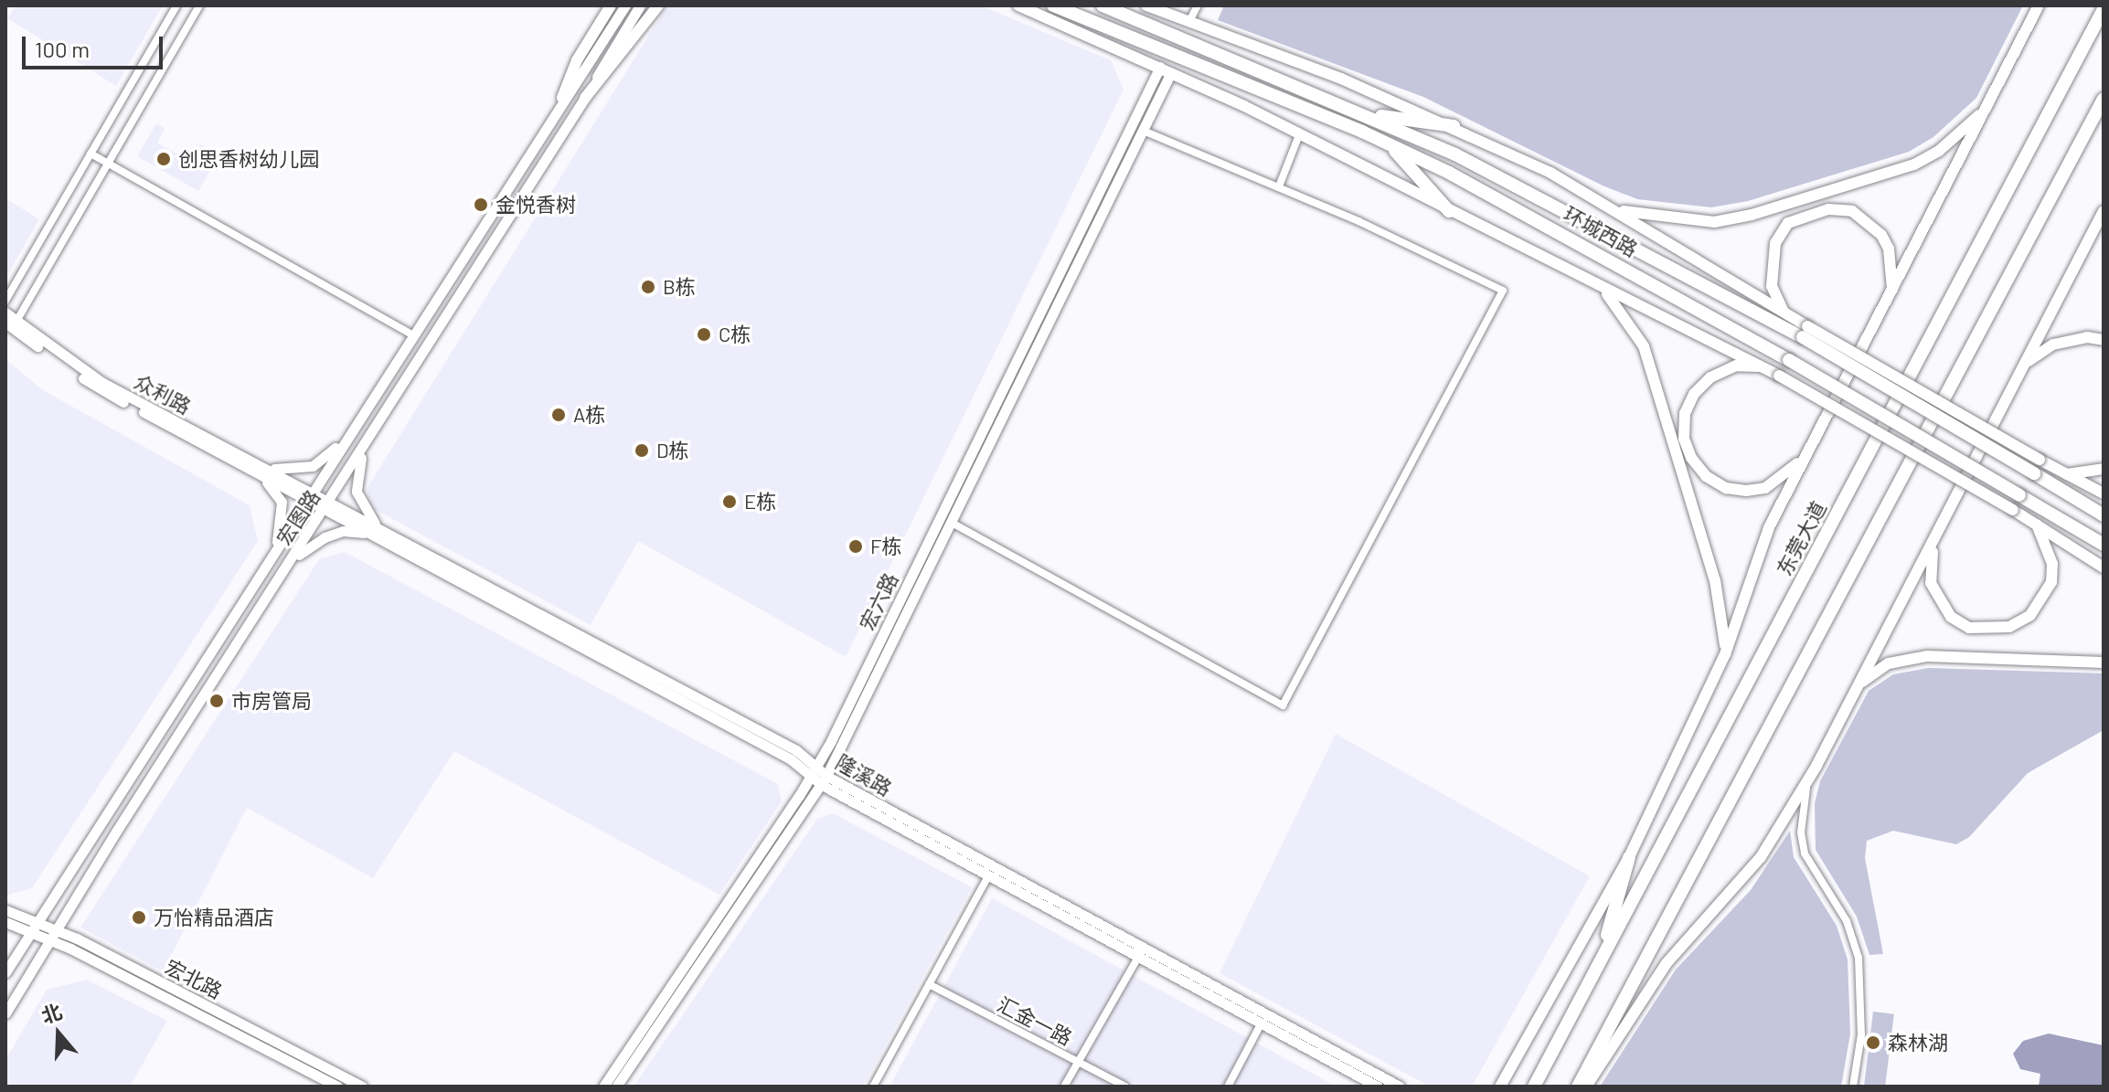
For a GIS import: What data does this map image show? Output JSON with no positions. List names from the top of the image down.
{
  "streets": {
    "highway": ["环城西路", "东莞大道"],
    "street": [
      "众利路",
      "宏图路",
      "宏六路",
      "隆溪路",
      "宏北路",
      "汇金一路"
    ]
  },
  "crossings": [
    ["众利路", "宏图路"],
    ["众利路", "隆溪路"],
    ["宏图路", "隆溪路"],
    ["宏图路", "宏北路"],
    ["宏六路", "隆溪路"]
  ],
  "places": [
    "创思香树幼儿园",
    "金悦香树",
    "B栋",
    "C栋",
    "A栋",
    "D栋",
    "E栋",
    "F栋",
    "市房管局",
    "万怡精品酒店",
    "森林湖"
  ],
  "scale_bar": "100 m",
  "north": "top"
}
